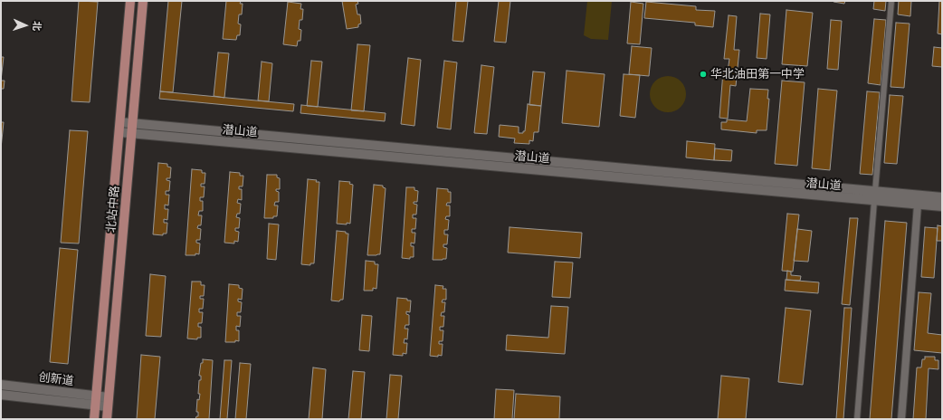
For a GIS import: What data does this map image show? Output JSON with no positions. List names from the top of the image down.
{
  "streets": {
    "main road": ["潜山道", "北站中路", "创新道"]
  },
  "crossings": [
    ["潜山道", "北站中路"],
    ["北站中路", "创新道"]
  ],
  "places": ["华北油田第一中学"],
  "north": "right"
}
